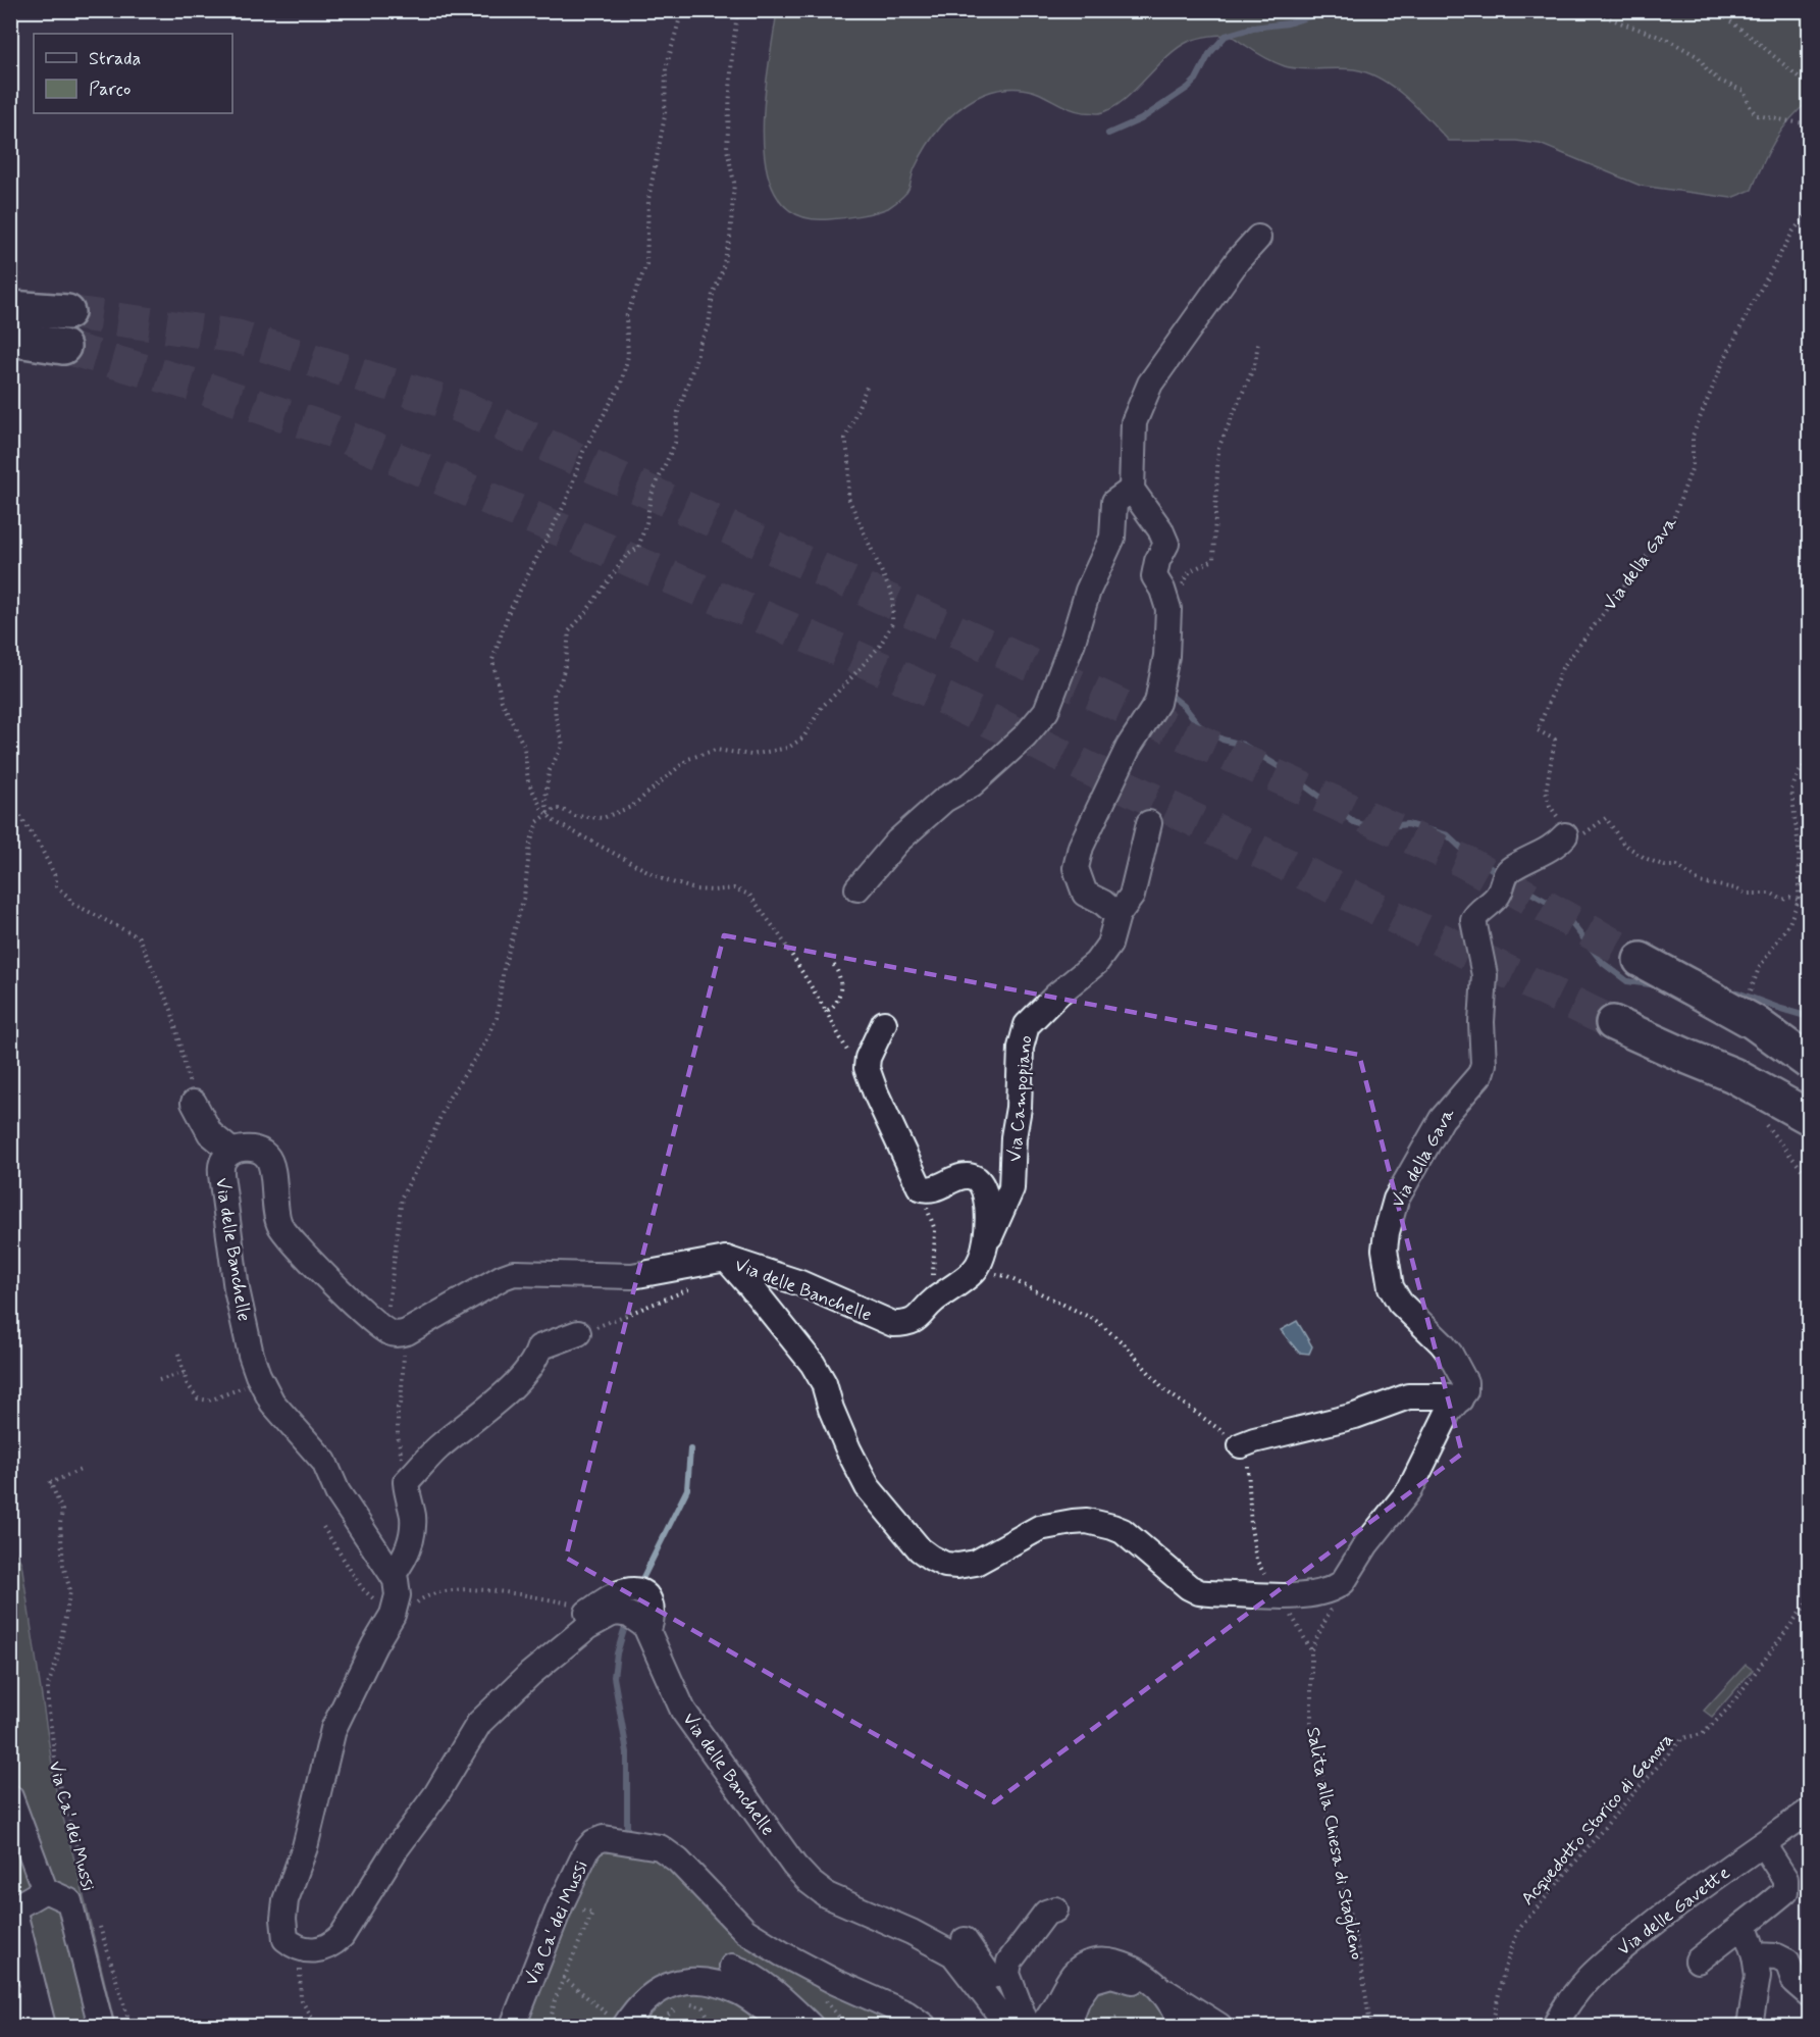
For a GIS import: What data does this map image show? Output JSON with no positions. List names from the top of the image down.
{
  "streets": {
    "street": [
      "Via della Gava",
      "Via Campopiano",
      "Via delle Banchelle",
      "Via Ca' dei Mussi",
      "Via delle Gavette"
    ],
    "path": ["Acquedotto Storico di Genova", "Salita alla Chiesa di Staglieno"]
  },
  "crossings": [
    ["Via delle Banchelle", "Salita alla Chiesa di Staglieno"]
  ],
  "legend": ["Strada", "Parco"]
}
